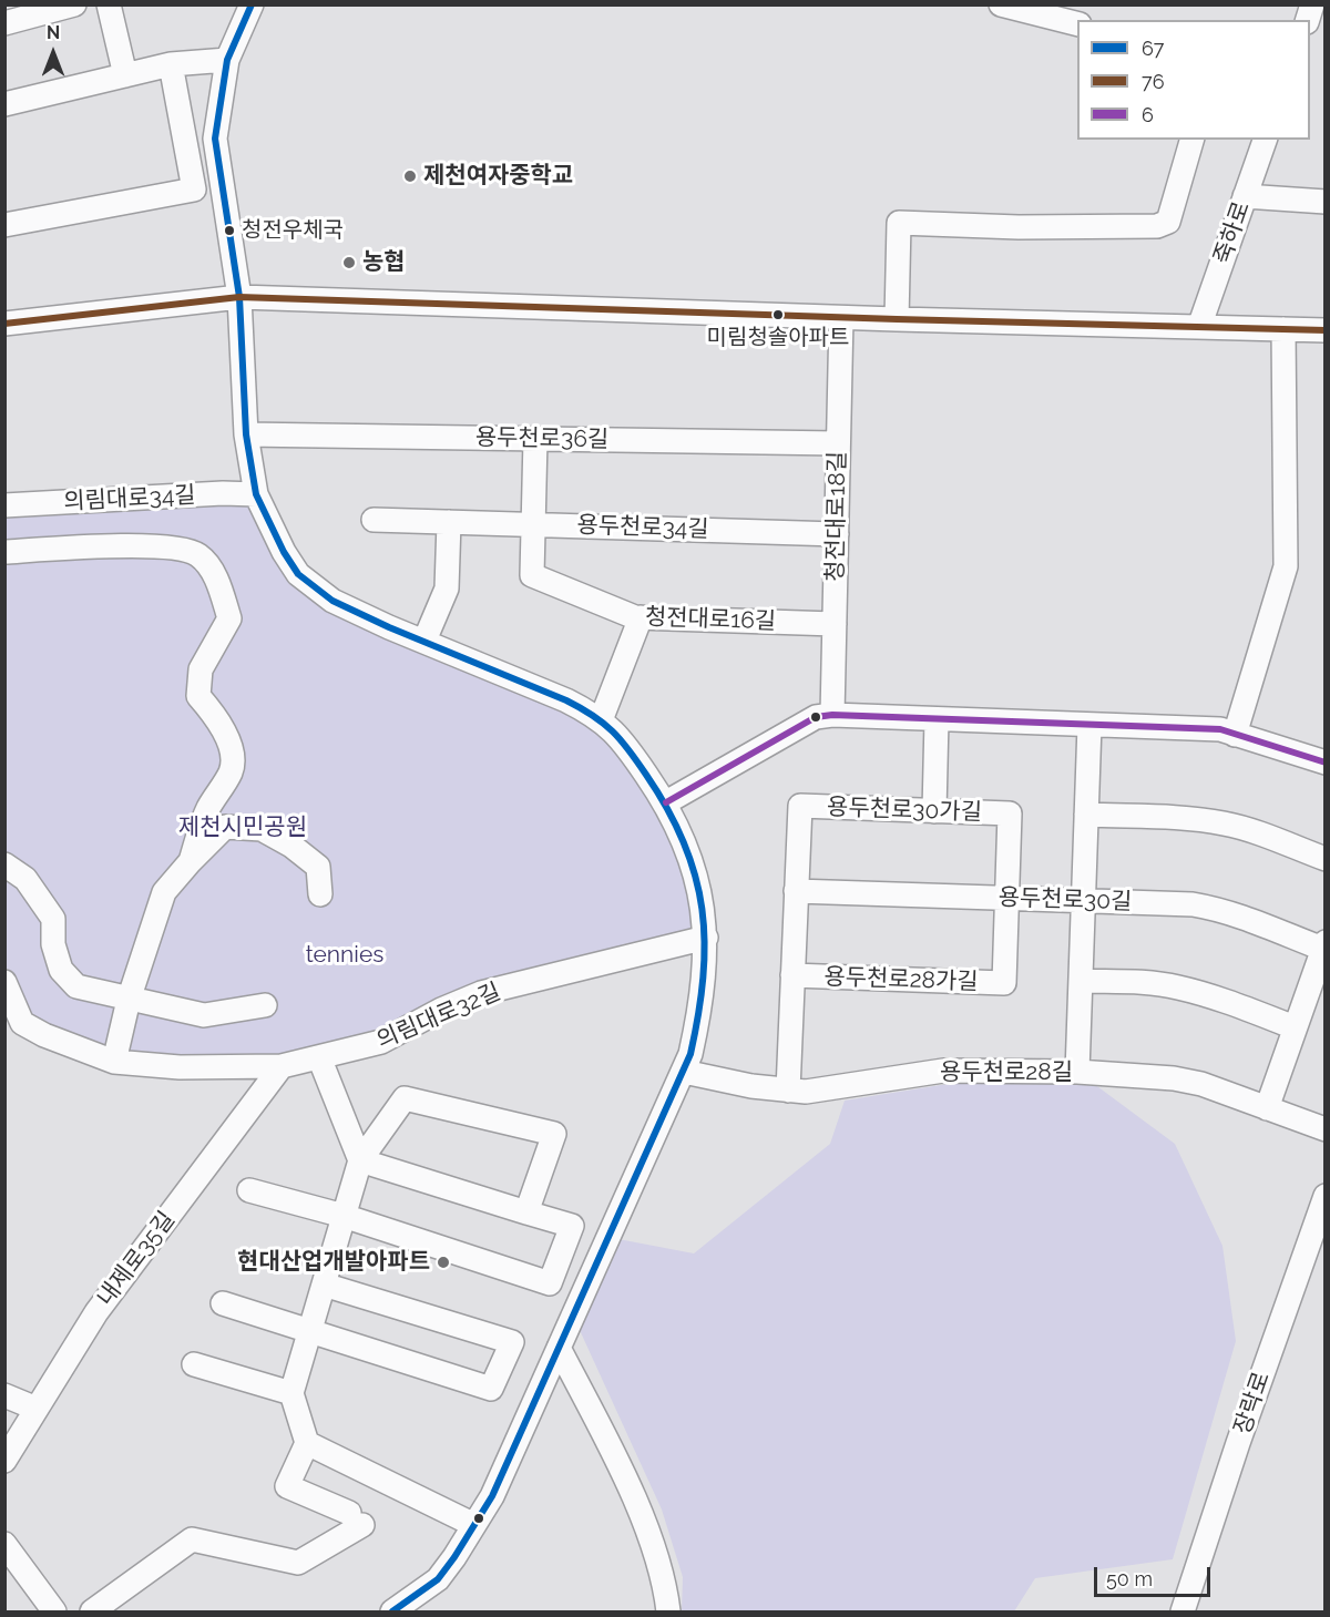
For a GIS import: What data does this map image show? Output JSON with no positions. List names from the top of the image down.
{
  "streets": {
    "street": [
      "죽하로",
      "용두천로36길",
      "의림대로34길",
      "청전대로18길",
      "용두천로34길",
      "청전대로16길",
      "용두천로30가길",
      "용두천로30길",
      "용두천로28가길",
      "의림대로32길",
      "용두천로28길",
      "내제로35길",
      "장락로"
    ]
  },
  "crossings": [
    ["용두천로36길", "청전대로18길"],
    ["용두천로36길", "청전대로16길"],
    ["청전대로18길", "용두천로34길"],
    ["청전대로18길", "청전대로16길"],
    ["용두천로34길", "청전대로16길"],
    ["용두천로30가길", "용두천로30길"],
    ["용두천로30가길", "용두천로28가길"],
    ["용두천로30길", "용두천로28가길"],
    ["용두천로28가길", "용두천로28길"],
    ["의림대로32길", "내제로35길"]
  ],
  "parks": ["제천시민공원", "tennies"],
  "places": [
    "제천여자중학교",
    "청전우체국",
    "농협",
    "미림청솔아파트",
    "현대산업개발아파트"
  ],
  "lines": ["transit line 67", "transit line 76", "transit line 6"],
  "legend": ["67", "76", "6"],
  "scale_bar": "50 m",
  "north": "top"
}
